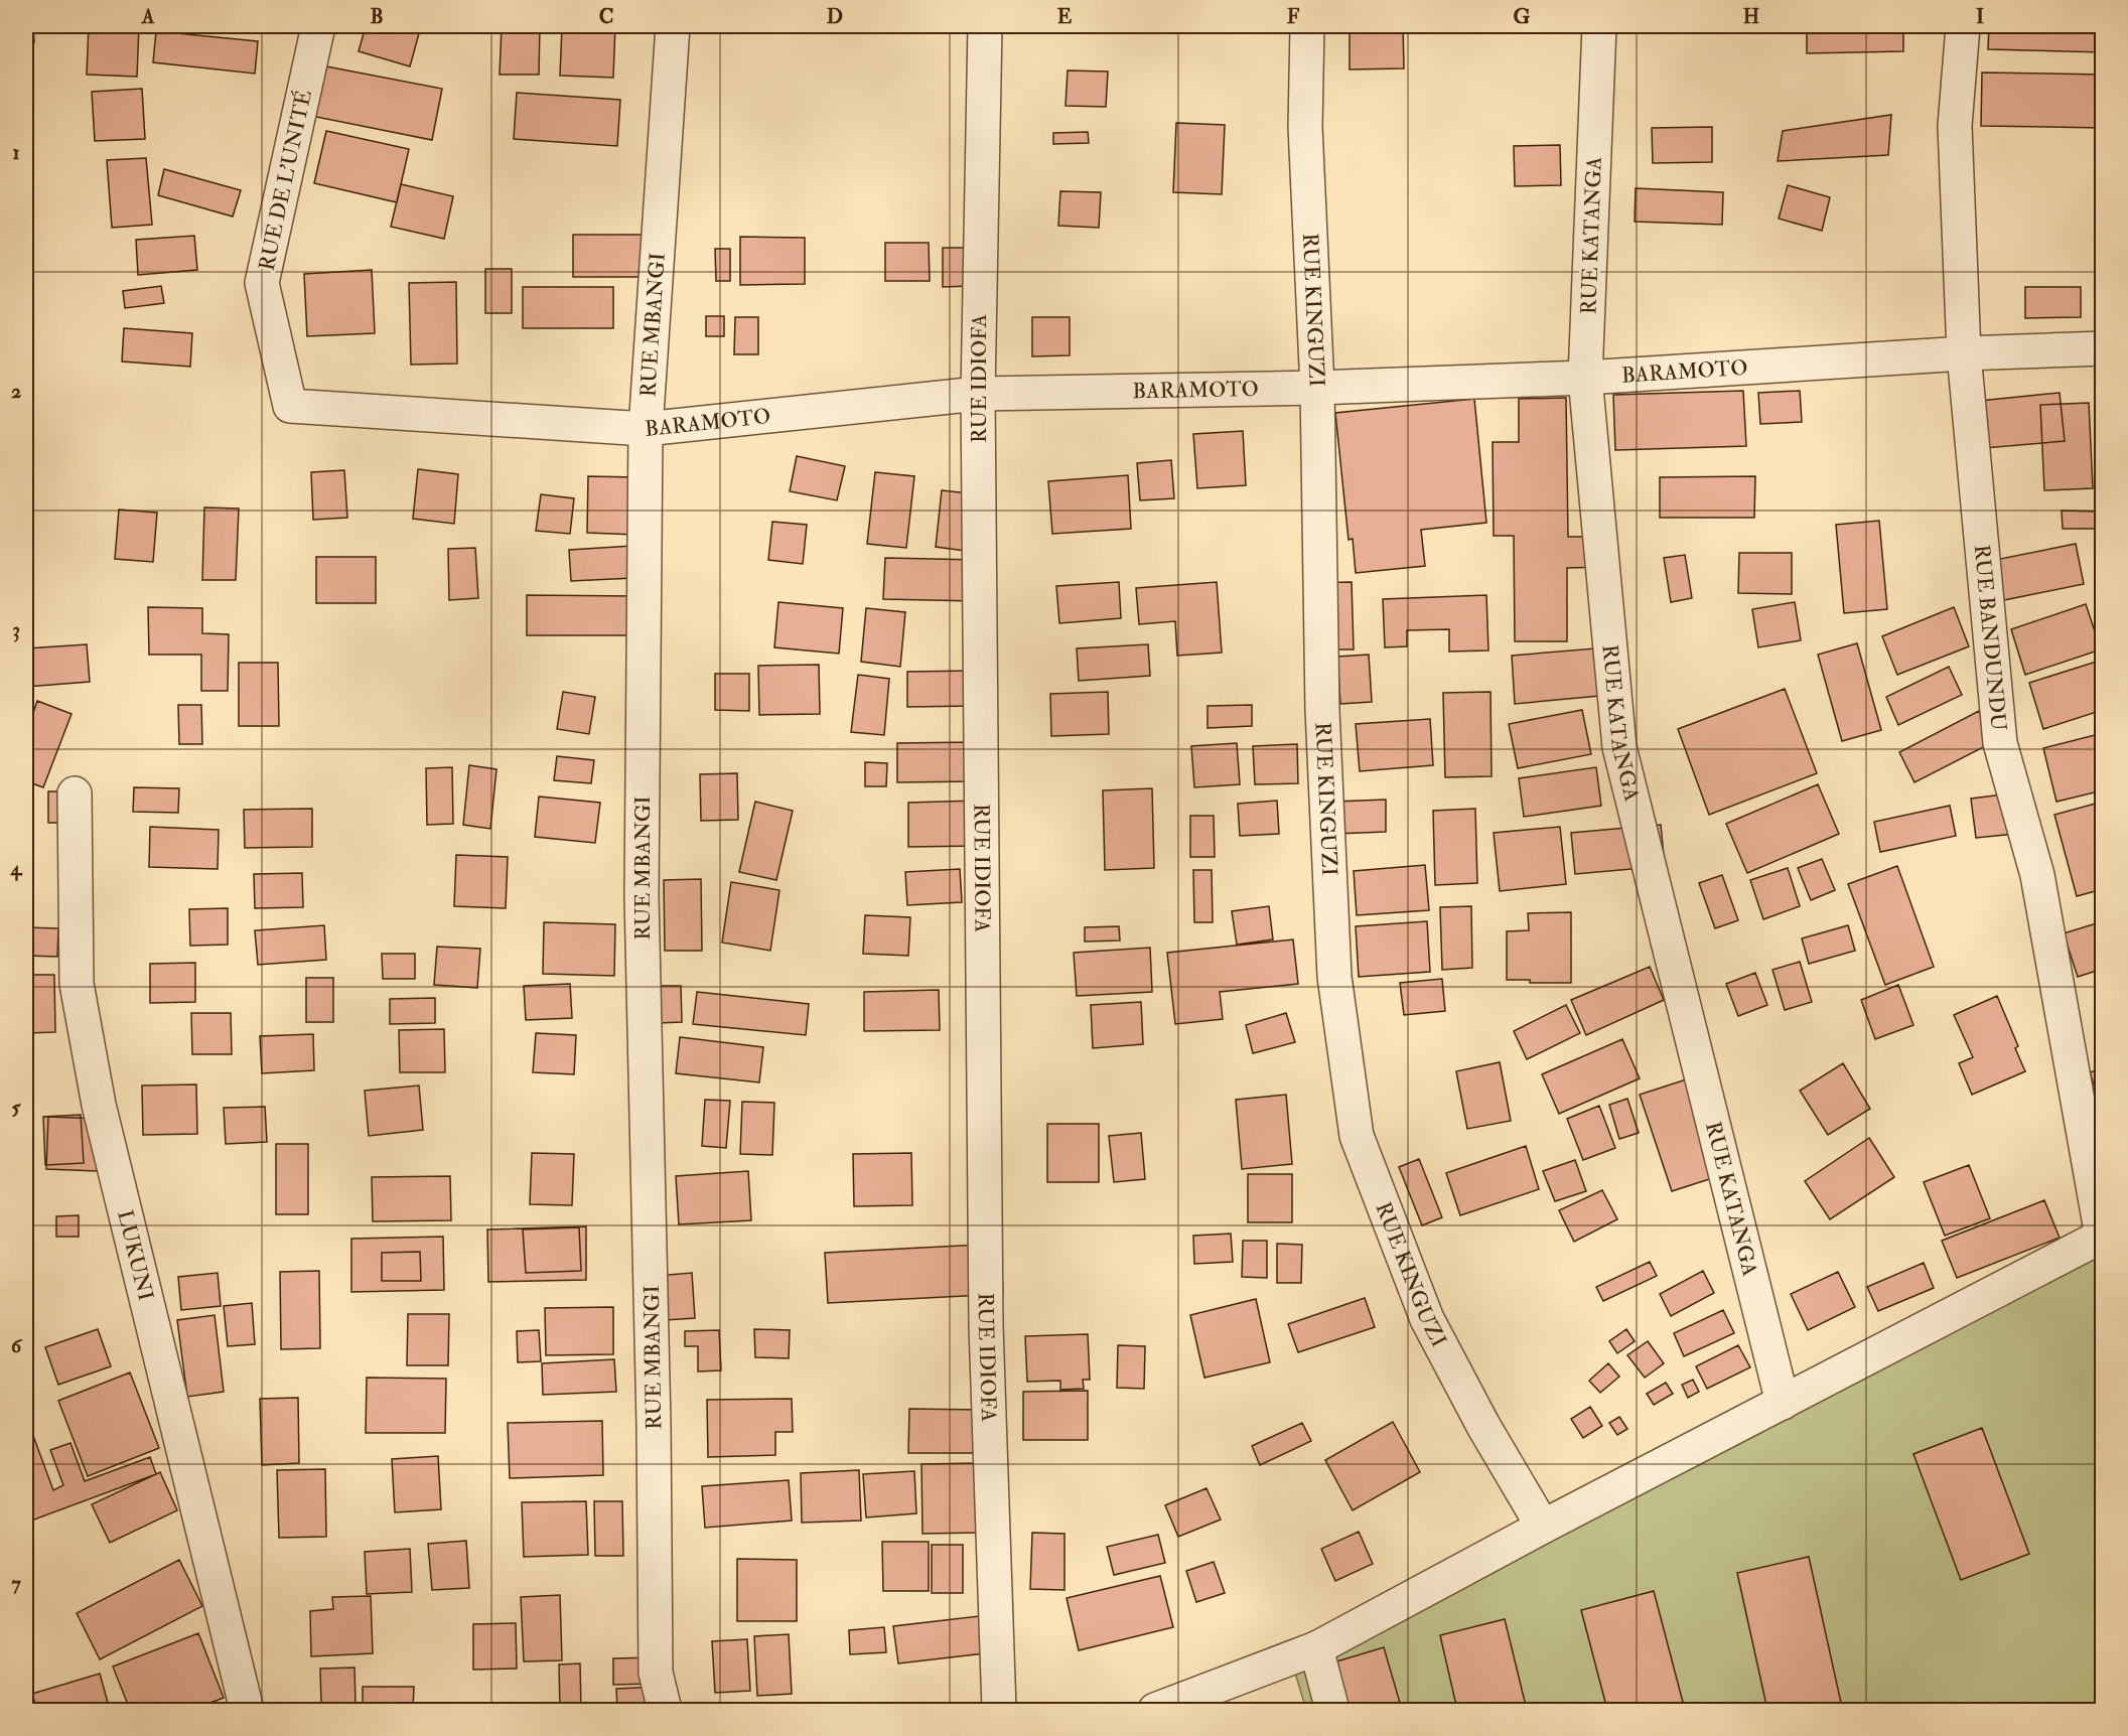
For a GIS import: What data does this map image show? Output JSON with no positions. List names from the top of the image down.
{
  "streets": {
    "street": [
      "RUE DE L'UNITÉ",
      "RUE KATANGA",
      "RUE KINGUZI",
      "RUE MBANGI",
      "BARAMOTO",
      "RUE IDIOFA",
      "RUE BANDUNDU",
      "LUKUNI"
    ]
  },
  "crossings": [
    ["RUE DE L'UNITÉ", "BARAMOTO"],
    ["RUE KATANGA", "BARAMOTO"],
    ["RUE KINGUZI", "BARAMOTO"],
    ["RUE MBANGI", "BARAMOTO"],
    ["BARAMOTO", "RUE IDIOFA"],
    ["BARAMOTO", "RUE BANDUNDU"]
  ],
  "grid": {
    "columns": [
      "A",
      "B",
      "C",
      "D",
      "E",
      "F",
      "G",
      "H",
      "I"
    ],
    "rows": [
      "1",
      "2",
      "3",
      "4",
      "5",
      "6",
      "7"
    ]
  }
}
